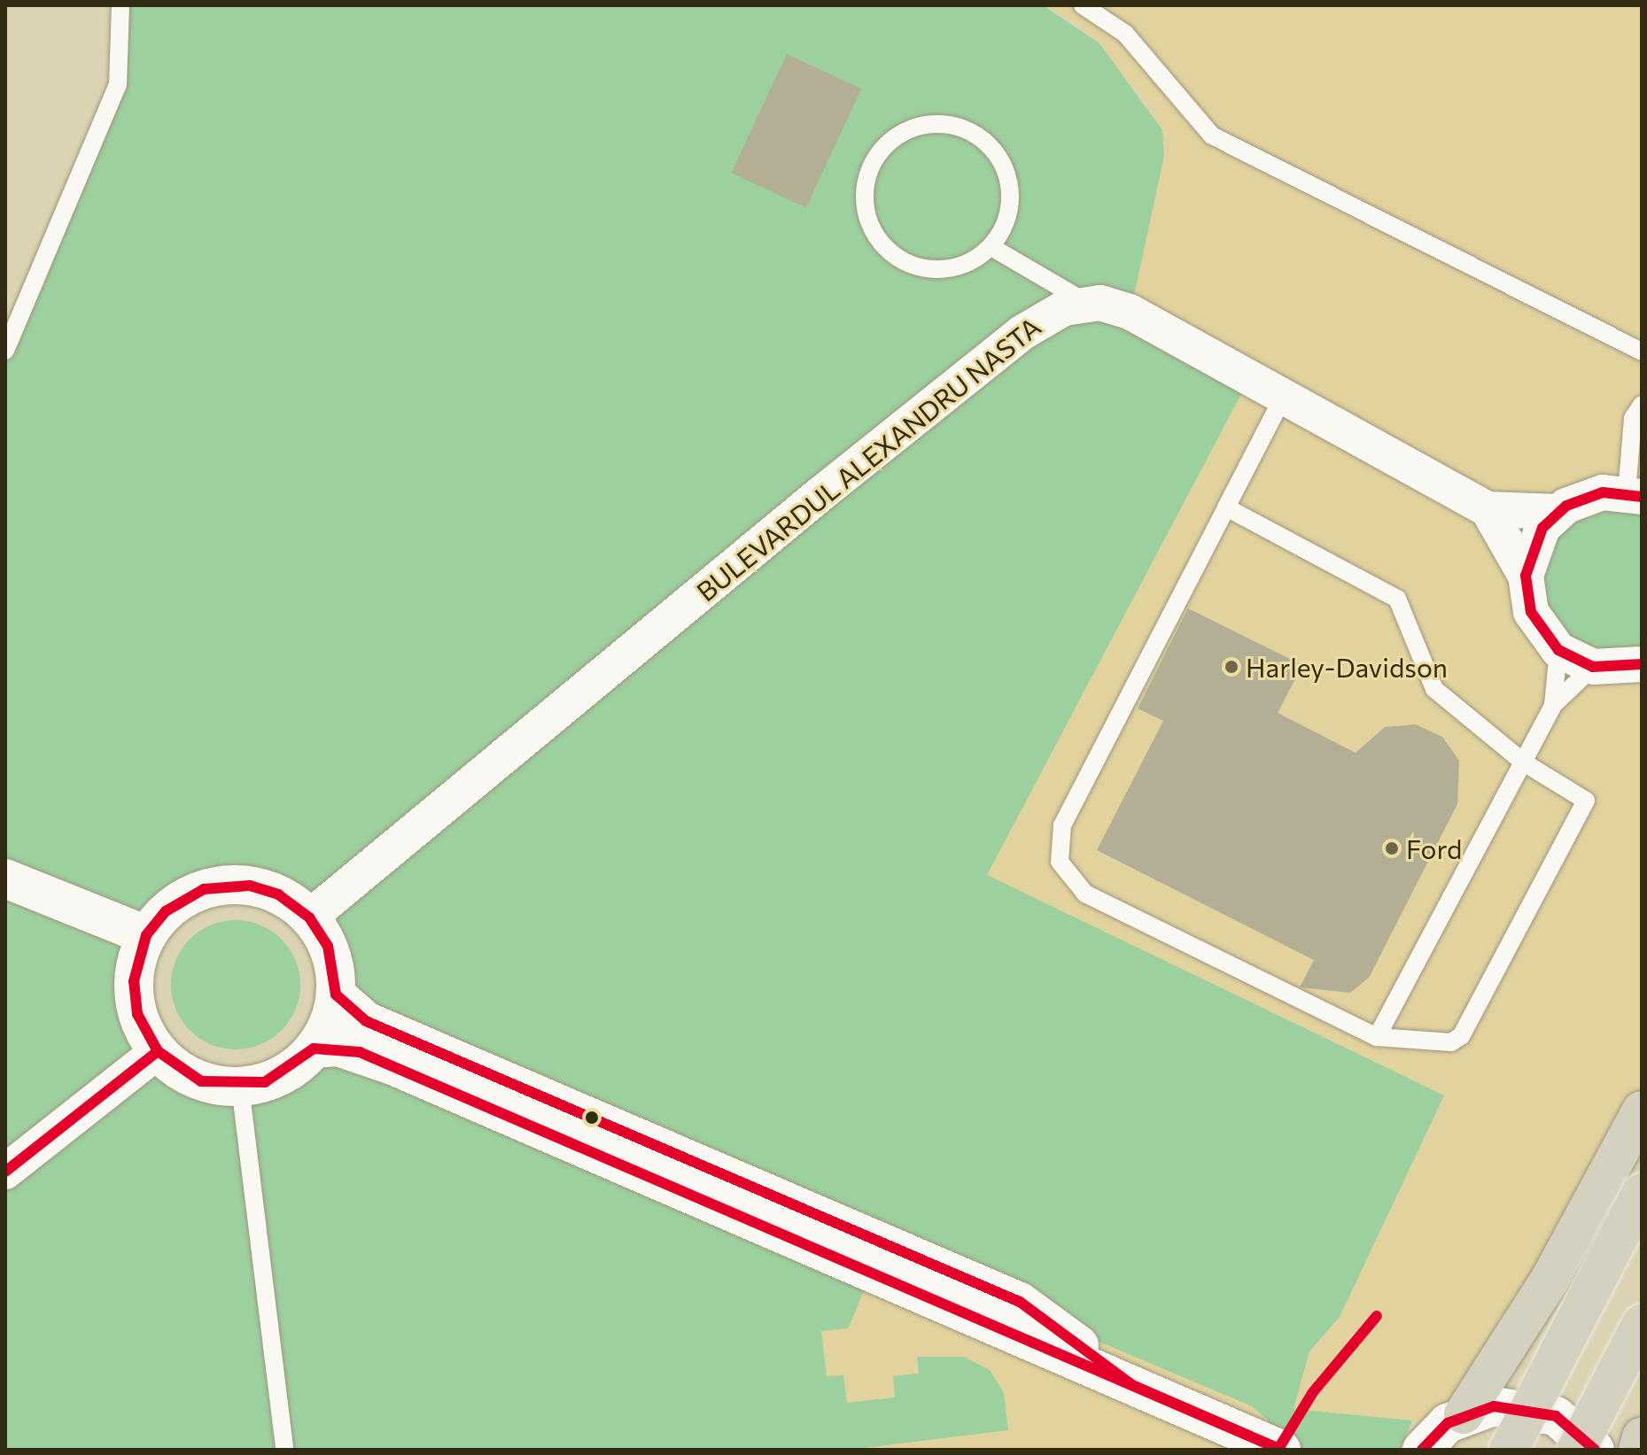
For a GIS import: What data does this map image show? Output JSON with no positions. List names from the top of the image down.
{
  "streets": {
    "street": ["BULEVARDUL ALEXANDRU NASTA"]
  },
  "places": ["Harley-Davidson", "Ford"]
}
